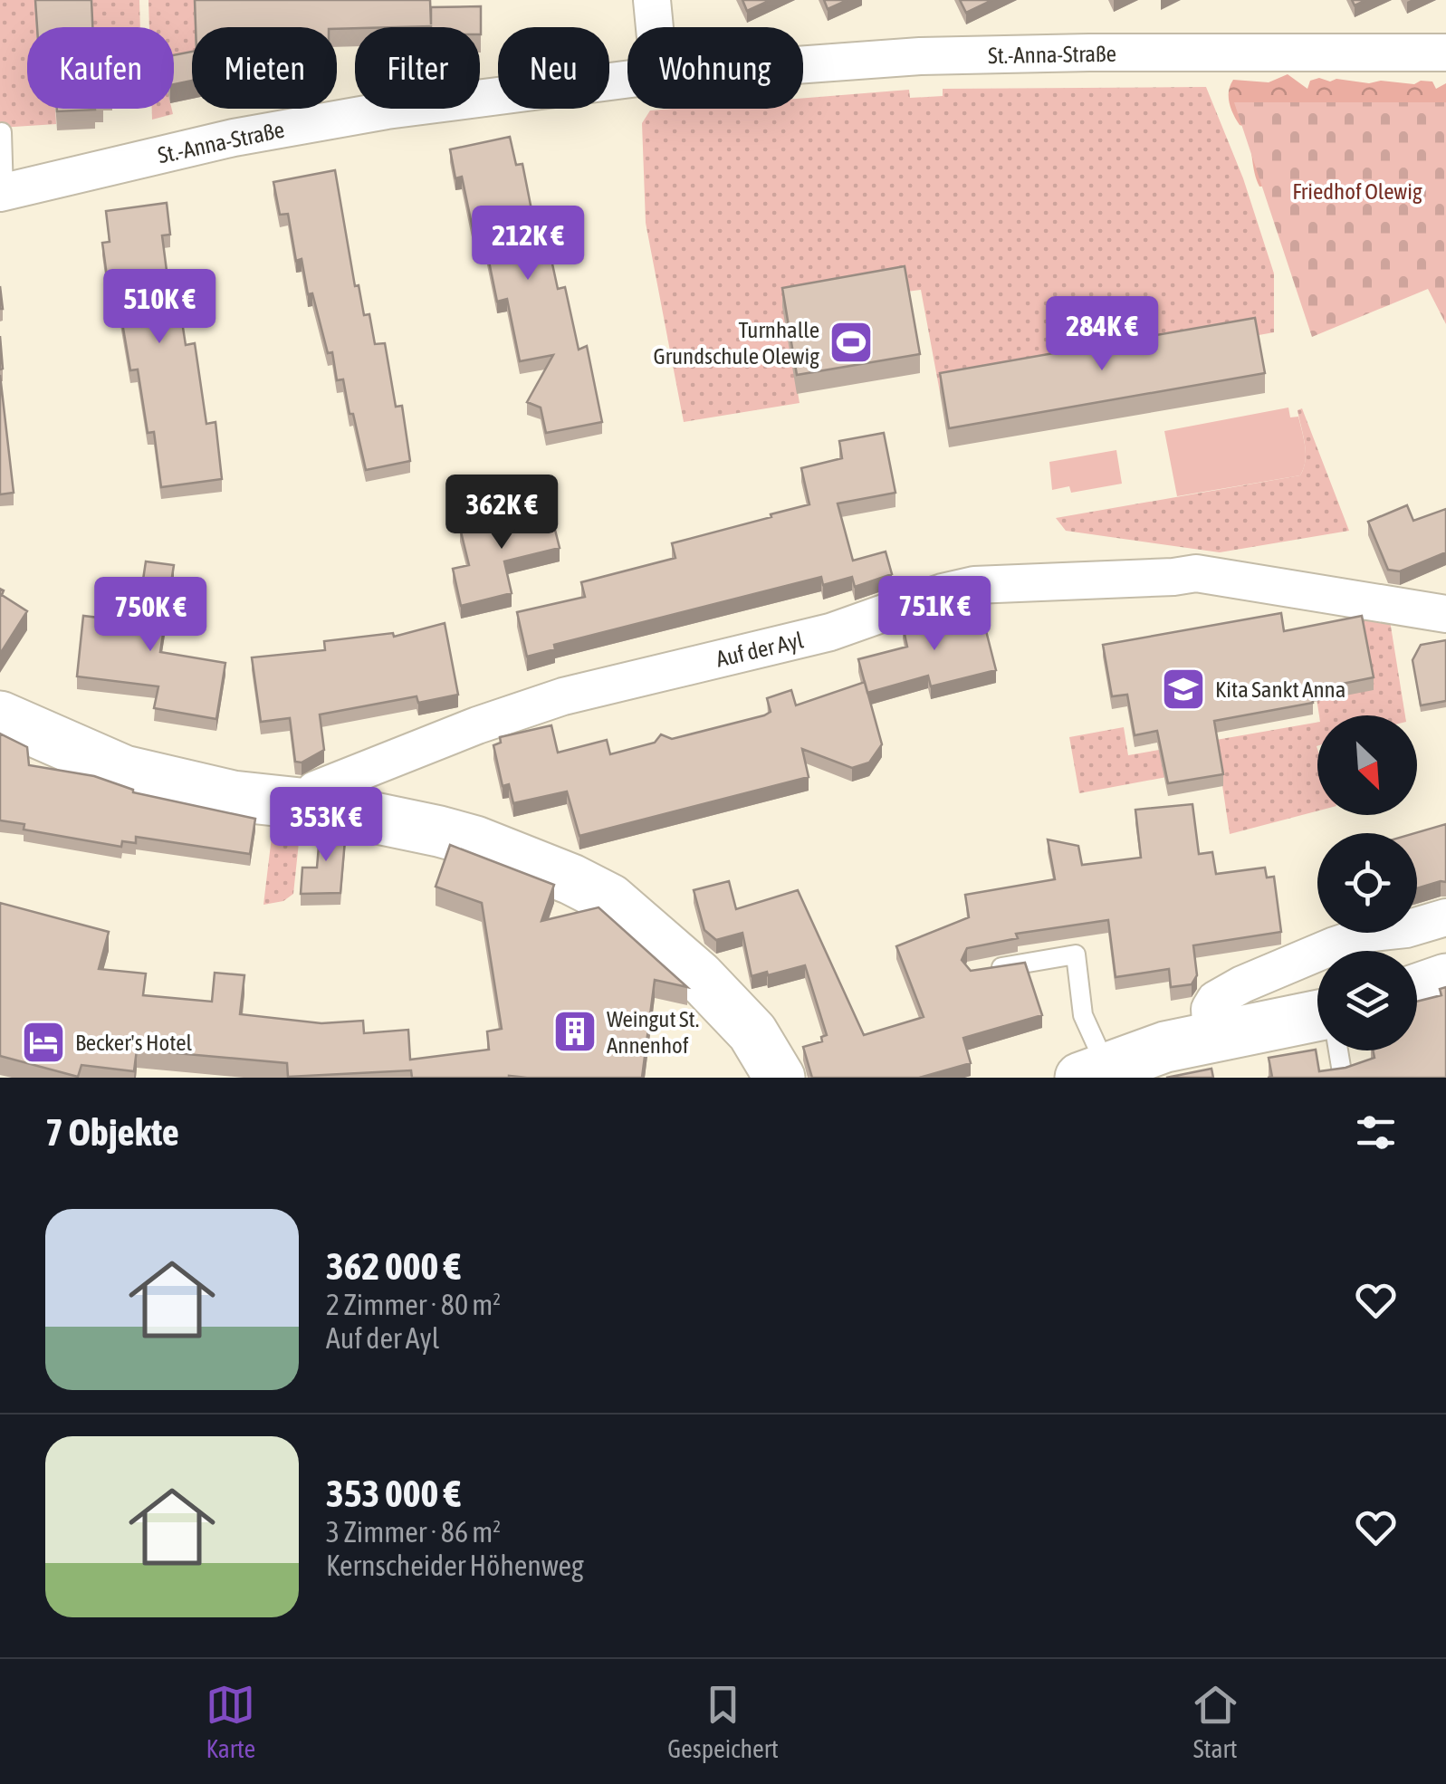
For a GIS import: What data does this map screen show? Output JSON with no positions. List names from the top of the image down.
{
  "streets": {
    "street": ["St.-Anna-Straße", "Auf der Ayl"]
  },
  "parks": ["Friedhof Olewig"],
  "places": {
    "sports": ["Turnhalle Grundschule Olewig"],
    "school or university": ["Kita Sankt Anna"],
    "building": ["Weingut St. Annenhof"],
    "hotel": ["Becker's Hotel"]
  },
  "north": "bottom right",
  "page": {
    "chip": [
      "Kaufen",
      "Mieten",
      "Filter",
      "Neu",
      "Wohnung"
    ],
    "price": [
      "212K €",
      "510K €",
      "284K €",
      "362K €",
      "751K €",
      "750K €",
      "353K €"
    ],
    "heading": "7 Objekte",
    "list": [
      {
        "name": "362 000 €",
        "note": "2 Zimmer · 80 m² · Auf der Ayl"
      },
      {
        "name": "353 000 €",
        "note": "3 Zimmer · 86 m² · Kernscheider Höhenweg"
      }
    ],
    "tabs": ["Karte", "Gespeichert", "Start"]
  }
}
